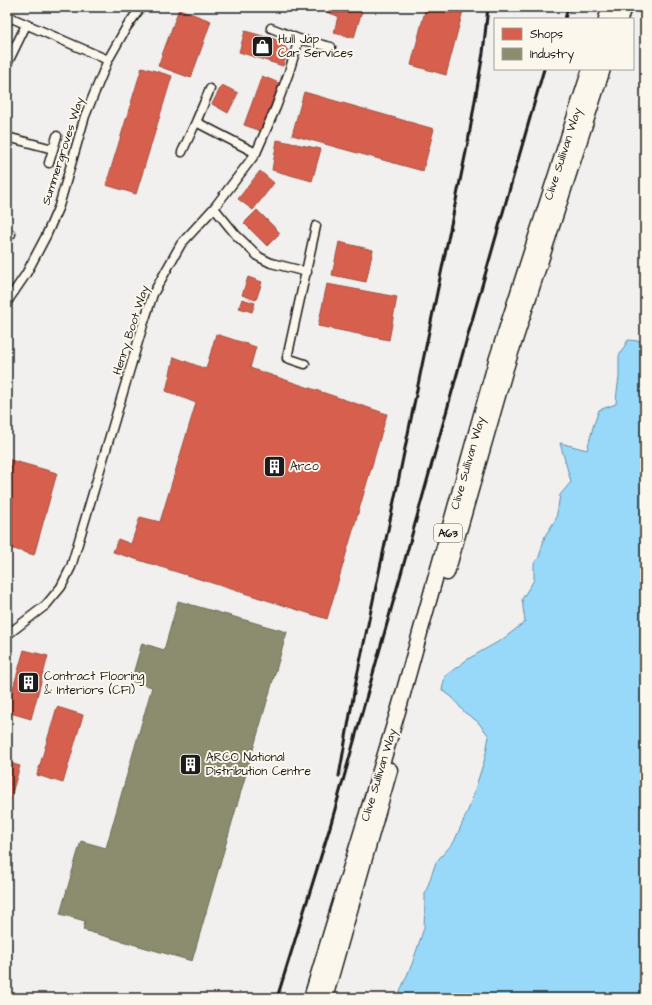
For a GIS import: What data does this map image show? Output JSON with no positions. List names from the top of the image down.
{
  "streets": {
    "highway": ["Clive Sullivan Way", "A63"],
    "street": ["Summergroves Way", "Henry Boot Way"]
  },
  "places": {
    "shop": ["Hull Jap Car Services"],
    "building": ["Arco", "Contract Flooring & Interiors (CFI)", "ARCO National Distribution Centre"]
  },
  "legend": ["Shops", "Industry"]
}
